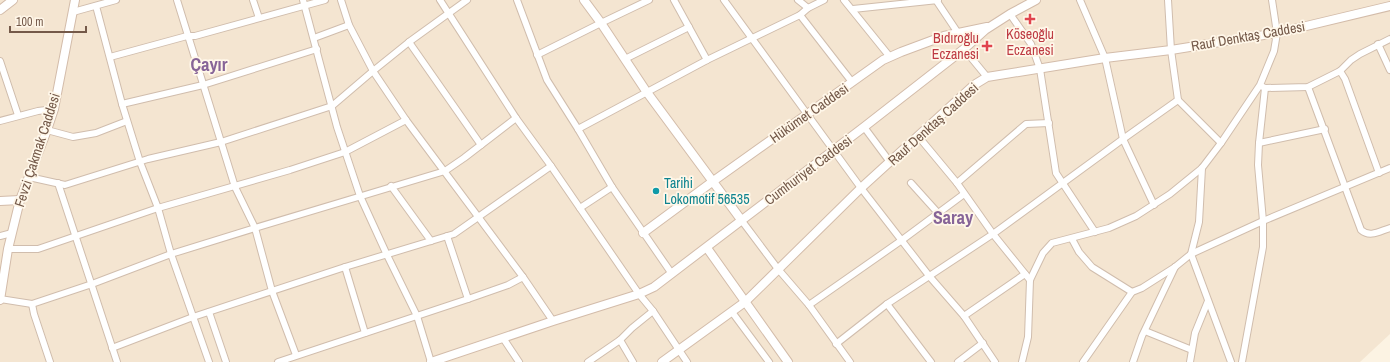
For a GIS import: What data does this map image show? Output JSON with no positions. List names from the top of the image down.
{
  "streets": {
    "street": [
      "Rauf Denktaş Caddesi",
      "Hükümet Caddesi",
      "Fevzi Çakmak Caddesi",
      "Cumhuriyet Caddesi"
    ]
  },
  "crossings": [
    ["Hükümet Caddesi", "Cumhuriyet Caddesi"]
  ],
  "districts": ["Çayır", "Saray"],
  "places": {
    "health": ["Köseoğlu Eczanesi", "Bıdıroğlu Eczanesi"],
    "other": ["Tarihi Lokomotif 56535"]
  },
  "scale_bar": "100 m"
}
